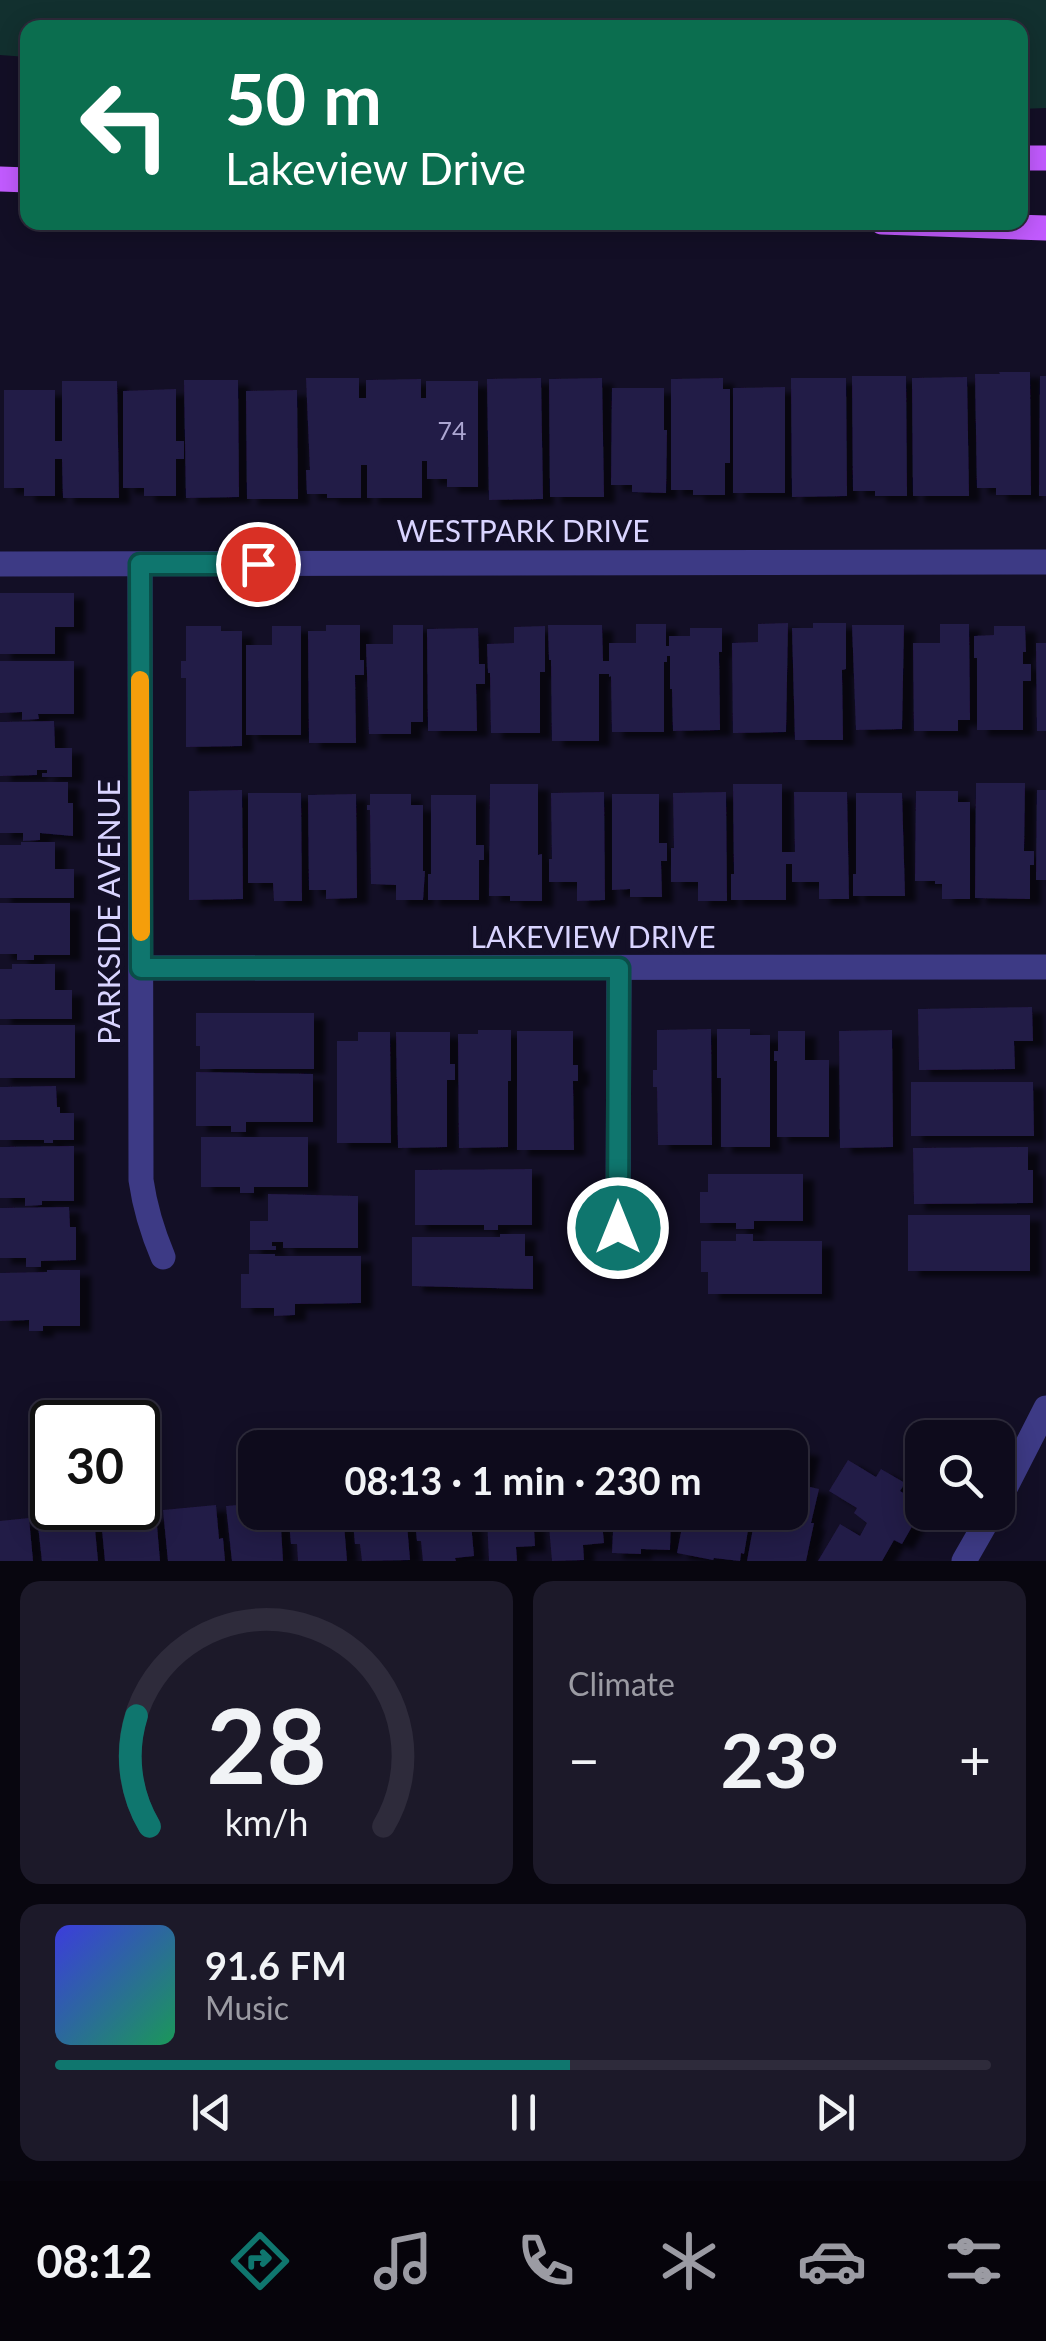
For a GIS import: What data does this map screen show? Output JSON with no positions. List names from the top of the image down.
{
  "streets": {
    "street": ["WESTPARK DRIVE", "PARKSIDE AVENUE", "LAKEVIEW DRIVE"]
  },
  "crossings": [
    ["WESTPARK DRIVE", "PARKSIDE AVENUE"],
    ["PARKSIDE AVENUE", "LAKEVIEW DRIVE"]
  ],
  "house_numbers": ["74"],
  "page": {
    "turn": ["50 m", "Lakeview Drive"],
    "limit": "30",
    "trip": "08:13 · 1 min · 230 m",
    "tile": "Climate",
    "heat": ["−", "23°", "+"],
    "song": ["91.6 FM", "Music"],
    "tabs": "08:12",
    "gauge": ["28", "km/h"]
  }
}
